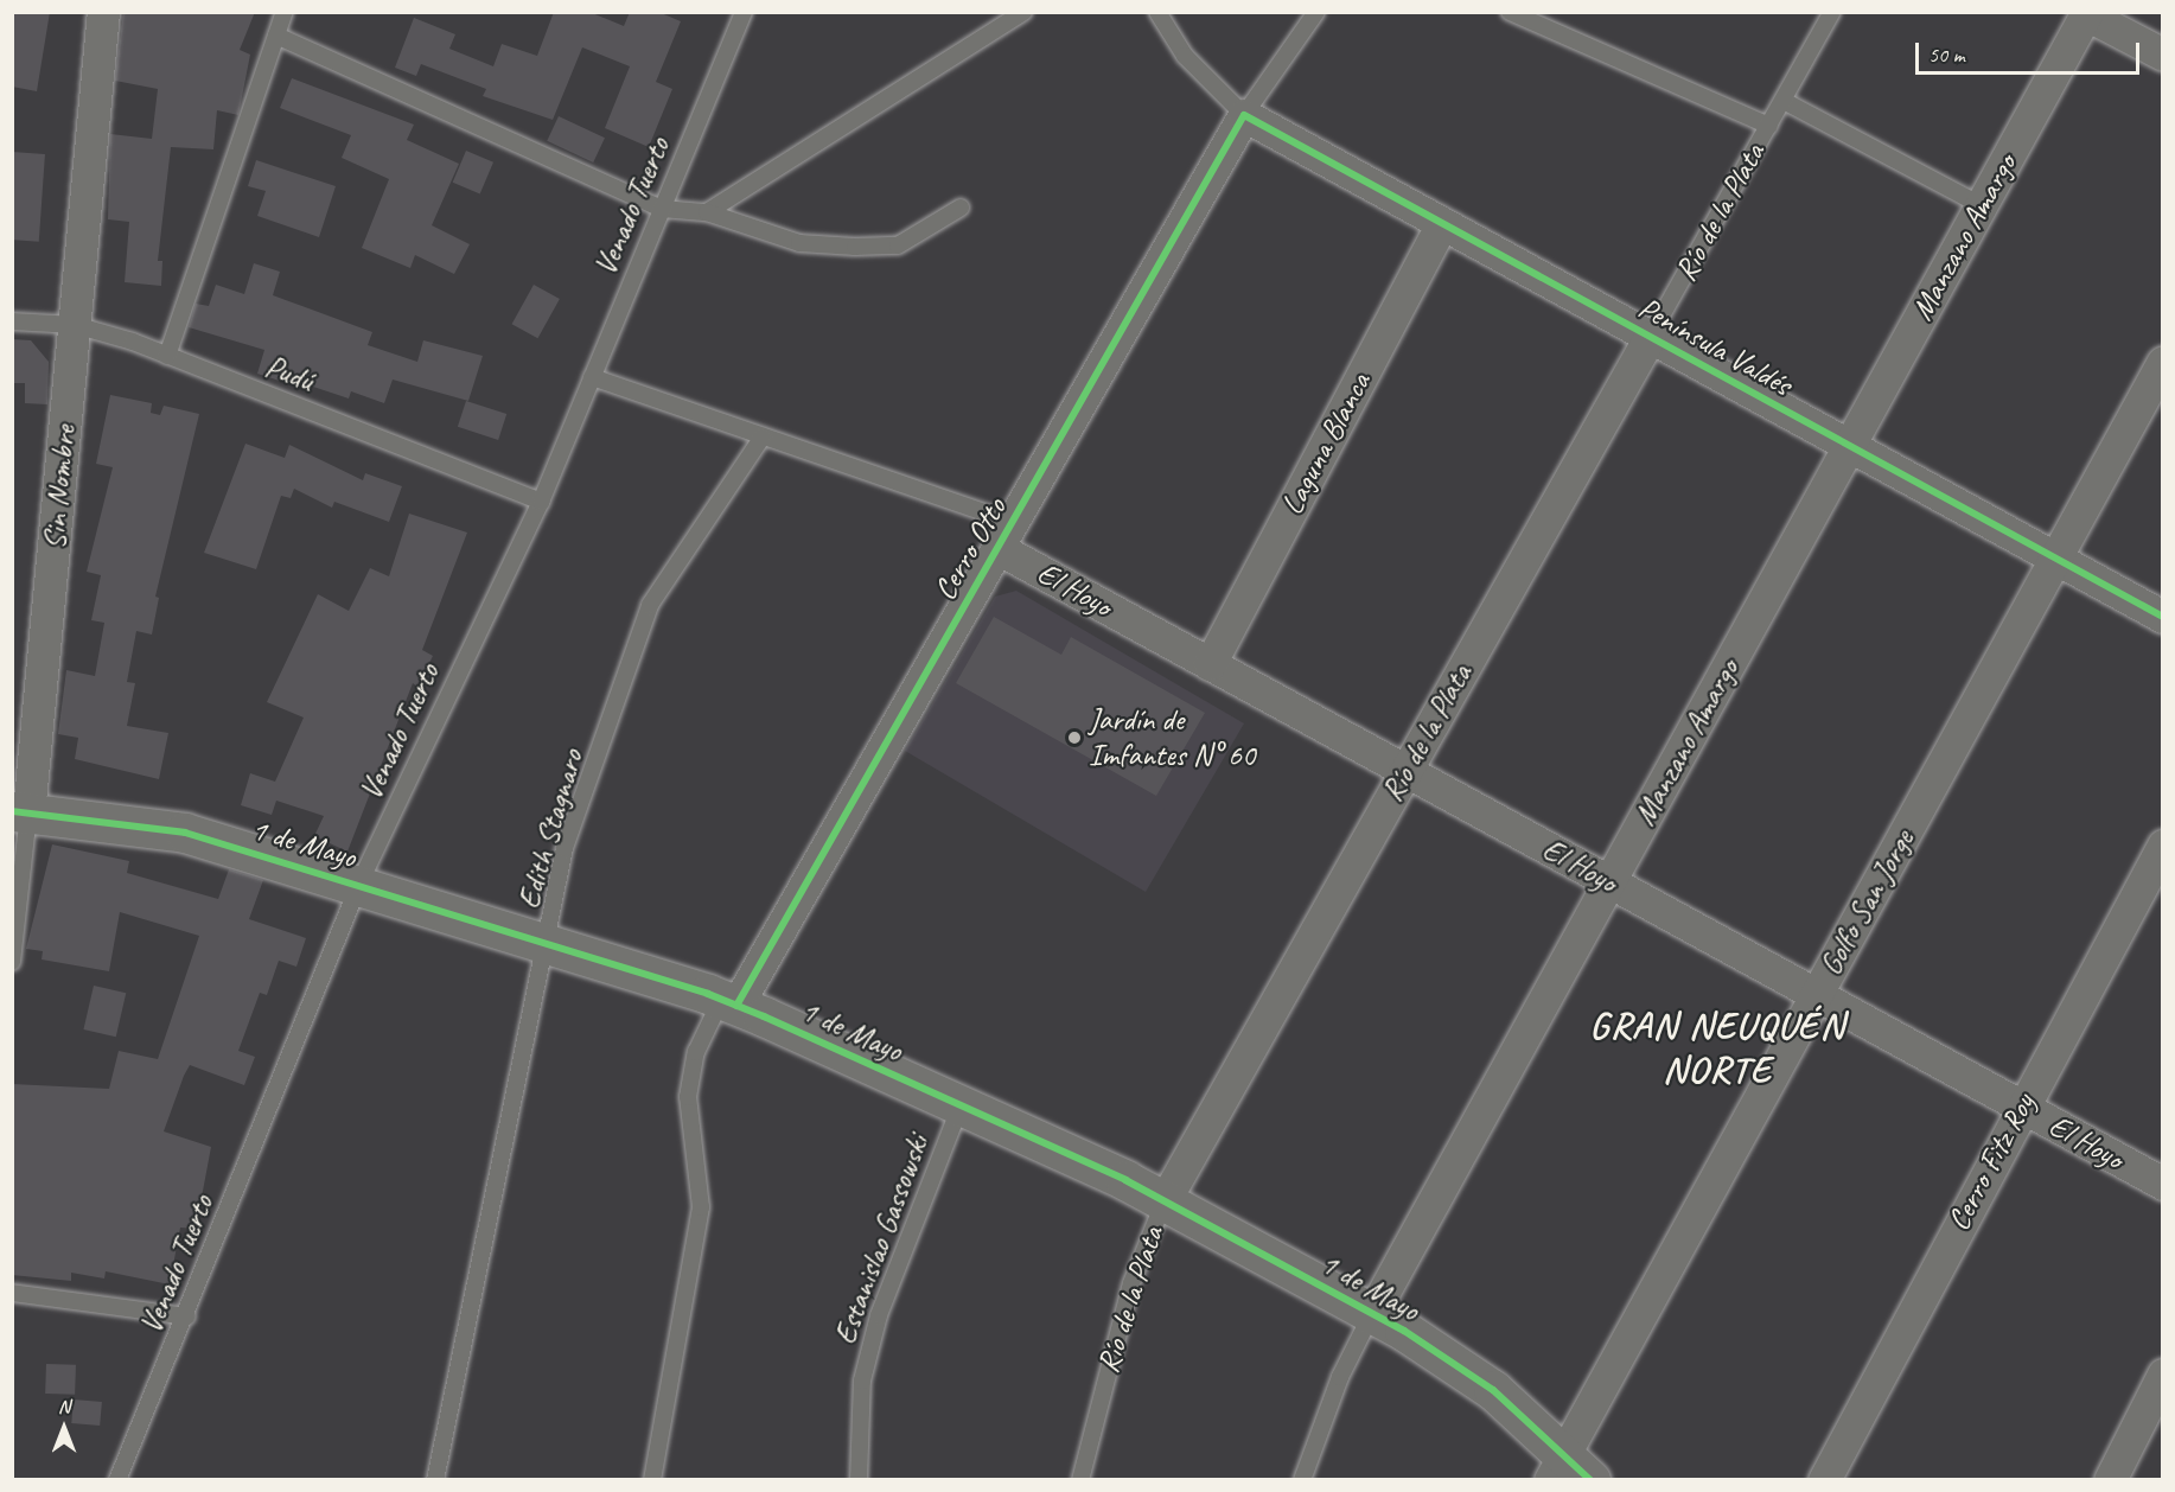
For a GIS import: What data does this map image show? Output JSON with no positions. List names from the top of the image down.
{
  "streets": {
    "street": [
      "Río de la Plata",
      "Manzano Amargo",
      "Península Valdés",
      "Laguna Blanca",
      "Sin Nombre",
      "Cerro Otto",
      "El Hoyo",
      "1 de Mayo",
      "Golfo San Jorge",
      "Cerro Fitz Roy"
    ],
    "lane": [
      "Venado Tuerto",
      "Pudú",
      "Edith Stagnaro",
      "Estanislao Gassowski"
    ]
  },
  "crossings": [
    ["Venado Tuerto", "Pudú"],
    ["Venado Tuerto", "El Hoyo"],
    ["Venado Tuerto", "1 de Mayo"],
    ["Río de la Plata", "Península Valdés"],
    ["Río de la Plata", "El Hoyo"],
    ["Río de la Plata", "1 de Mayo"],
    ["Manzano Amargo", "Península Valdés"],
    ["Manzano Amargo", "El Hoyo"],
    ["Manzano Amargo", "1 de Mayo"],
    ["Península Valdés", "Laguna Blanca"],
    ["Península Valdés", "Cerro Otto"],
    ["Península Valdés", "Golfo San Jorge"],
    ["Pudú", "Sin Nombre"],
    ["Laguna Blanca", "El Hoyo"],
    ["Sin Nombre", "1 de Mayo"],
    ["Cerro Otto", "El Hoyo"],
    ["Cerro Otto", "1 de Mayo"],
    ["El Hoyo", "Edith Stagnaro"],
    ["El Hoyo", "Golfo San Jorge"],
    ["El Hoyo", "Cerro Fitz Roy"],
    ["Edith Stagnaro", "1 de Mayo"],
    ["1 de Mayo", "Golfo San Jorge"],
    ["1 de Mayo", "Estanislao Gassowski"]
  ],
  "districts": ["GRAN NEUQUÉN NORTE"],
  "places": ["Jardín de Imfantes N° 60"],
  "scale_bar": "50 m",
  "north": "top"
}
